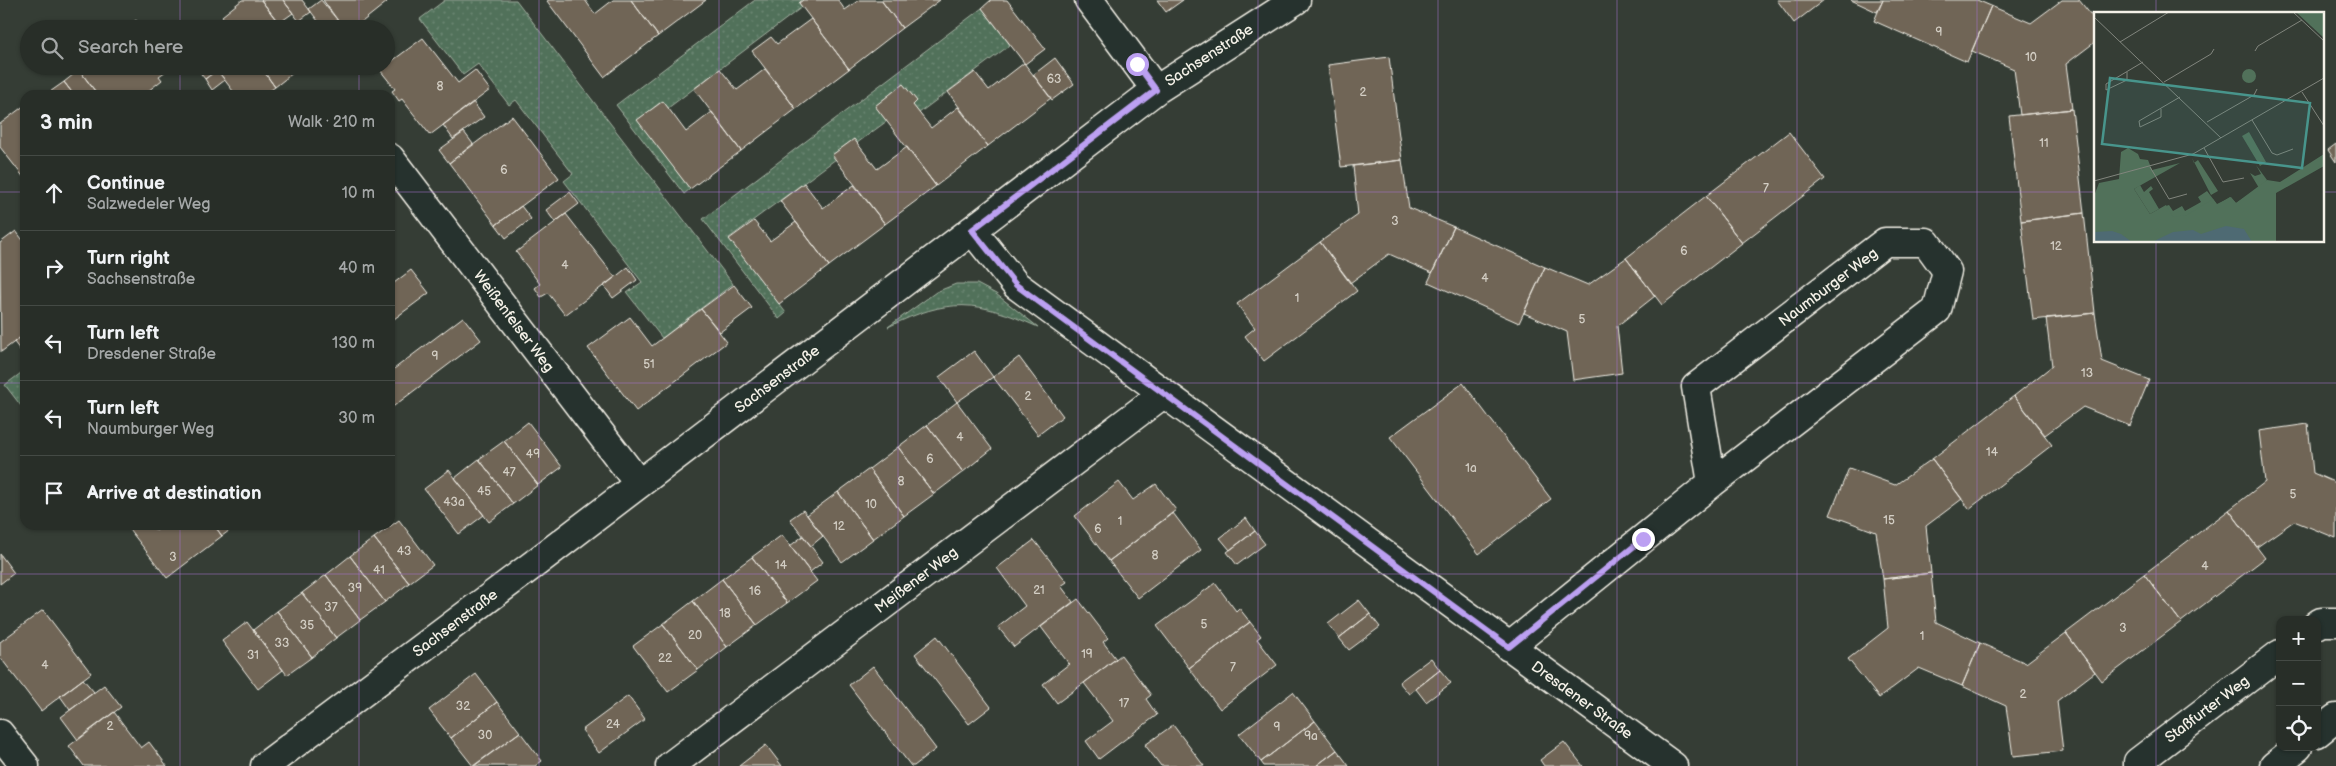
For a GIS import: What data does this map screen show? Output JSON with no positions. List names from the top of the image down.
{
  "streets": {
    "street": [
      "Sachsenstraße",
      "Naumburger Weg",
      "Weißenfelser Weg",
      "Meißener Weg",
      "Dresdener Straße",
      "Staßfurter Weg"
    ]
  },
  "crossings": [
    ["Sachsenstraße", "Weißenfelser Weg"],
    ["Sachsenstraße", "Dresdener Straße"],
    ["Naumburger Weg", "Dresdener Straße"],
    ["Meißener Weg", "Dresdener Straße"]
  ],
  "house_numbers": [
    "9",
    "10",
    "63",
    "8",
    "2",
    "11",
    "6",
    "7",
    "3",
    "12",
    "6",
    "4",
    "4",
    "1",
    "5",
    "9",
    "51",
    "13",
    "2",
    "4",
    "14",
    "49",
    "6",
    "1a",
    "47",
    "8",
    "45",
    "5",
    "43a",
    "10",
    "15",
    "1",
    "12",
    "6",
    "43",
    "8",
    "3",
    "14",
    "4",
    "41",
    "39",
    "21",
    "16",
    "37",
    "18",
    "5",
    "35",
    "3",
    "20",
    "1",
    "33",
    "19",
    "31",
    "22",
    "4",
    "7",
    "2",
    "17",
    "32",
    "24",
    "2",
    "9",
    "30",
    "9a"
  ],
  "page": {
    "search": "Search here",
    "heading": ["3 min", "Walk · 210 m"],
    "list": [
      ["Continue", "Salzwedeler Weg", "10 m"],
      ["Turn right", "Sachsenstraße", "40 m"],
      ["Turn left", "Dresdener Straße", "130 m"],
      ["Turn left", "Naumburger Weg", "30 m"],
      "Arrive at destination"
    ],
    "map_buttons": ["+", "−"]
  }
}
